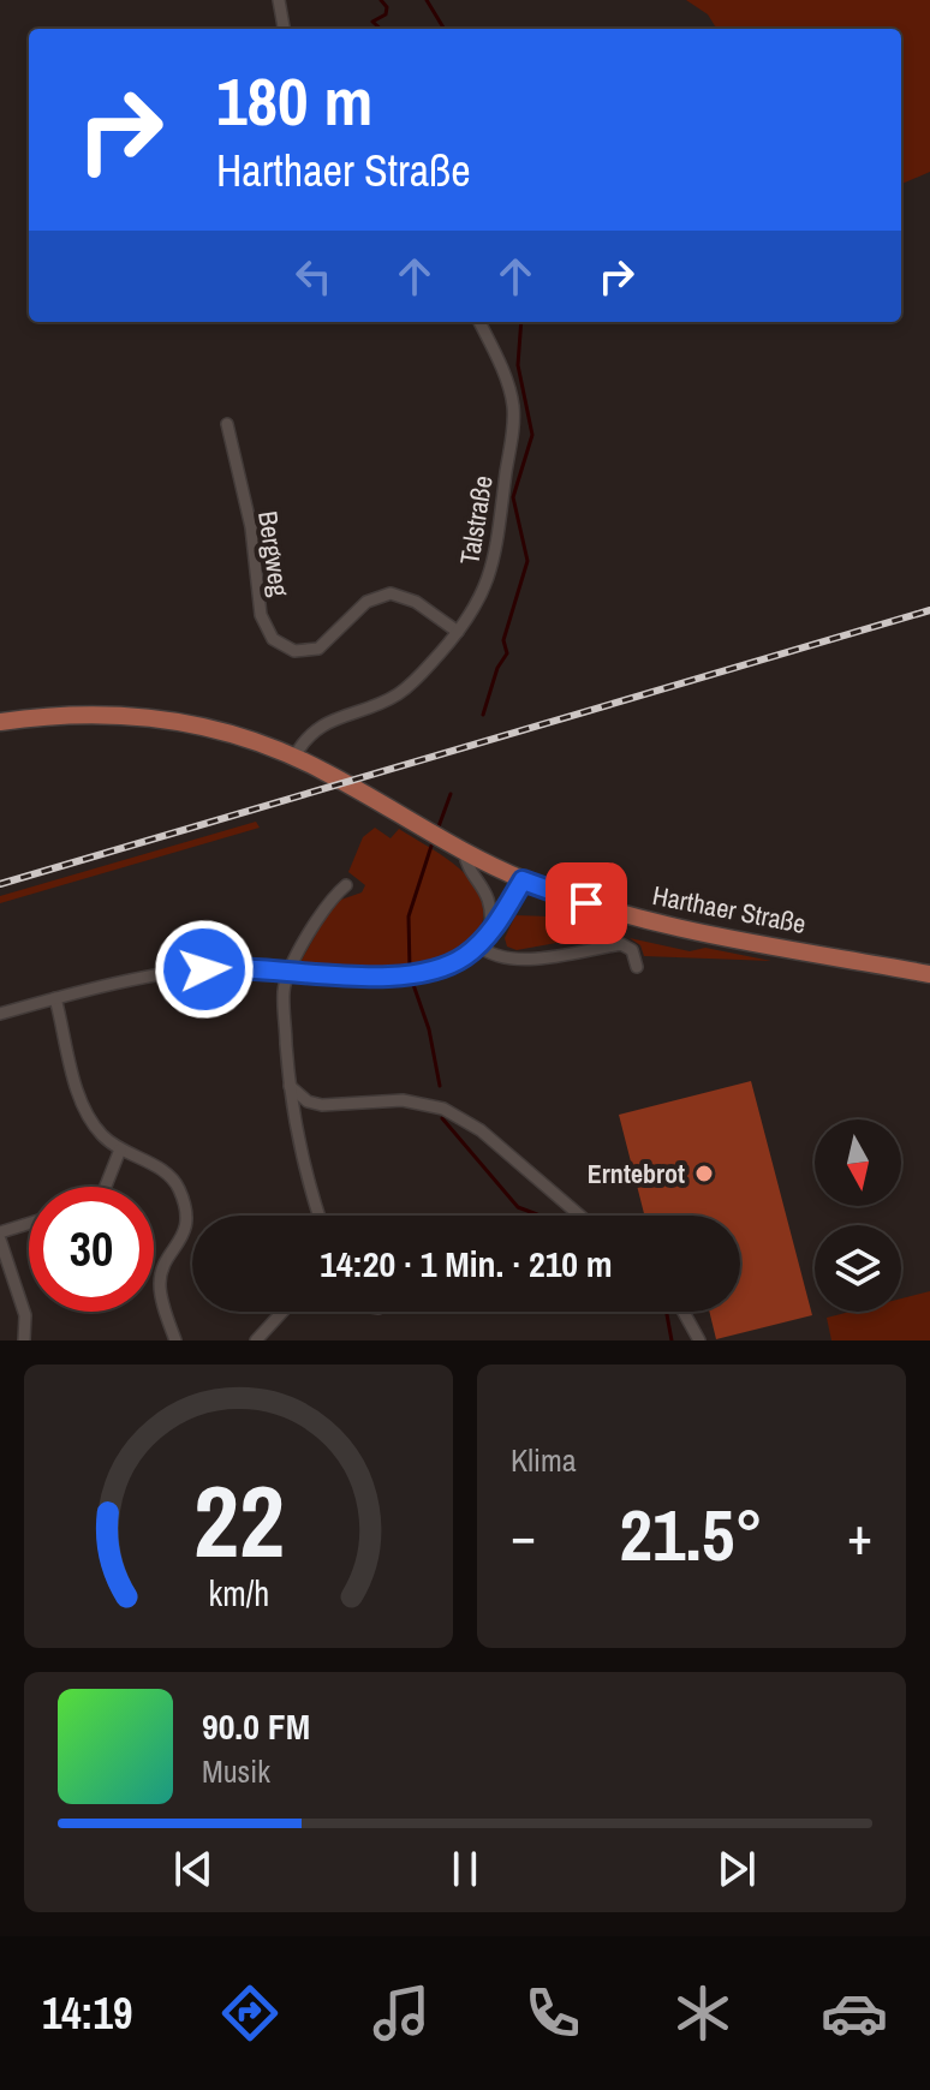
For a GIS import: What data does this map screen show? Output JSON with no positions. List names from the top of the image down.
{
  "streets": {
    "main road": ["Harthaer Straße"],
    "street": ["Talstraße", "Bergweg"]
  },
  "crossings": [
    ["Talstraße", "Bergweg"],
    ["Talstraße", "Harthaer Straße"]
  ],
  "places": ["Erntebrot"],
  "north": "bottom",
  "page": {
    "turn": ["180 m", "Harthaer Straße"],
    "limit": "30",
    "trip": "14:20 · 1 Min. · 210 m",
    "tile": "Klima",
    "heat": ["−", "21.5°", "+"],
    "song": ["90.0 FM", "Musik"],
    "tabs": "14:19",
    "gauge": ["22", "km/h"]
  }
}
